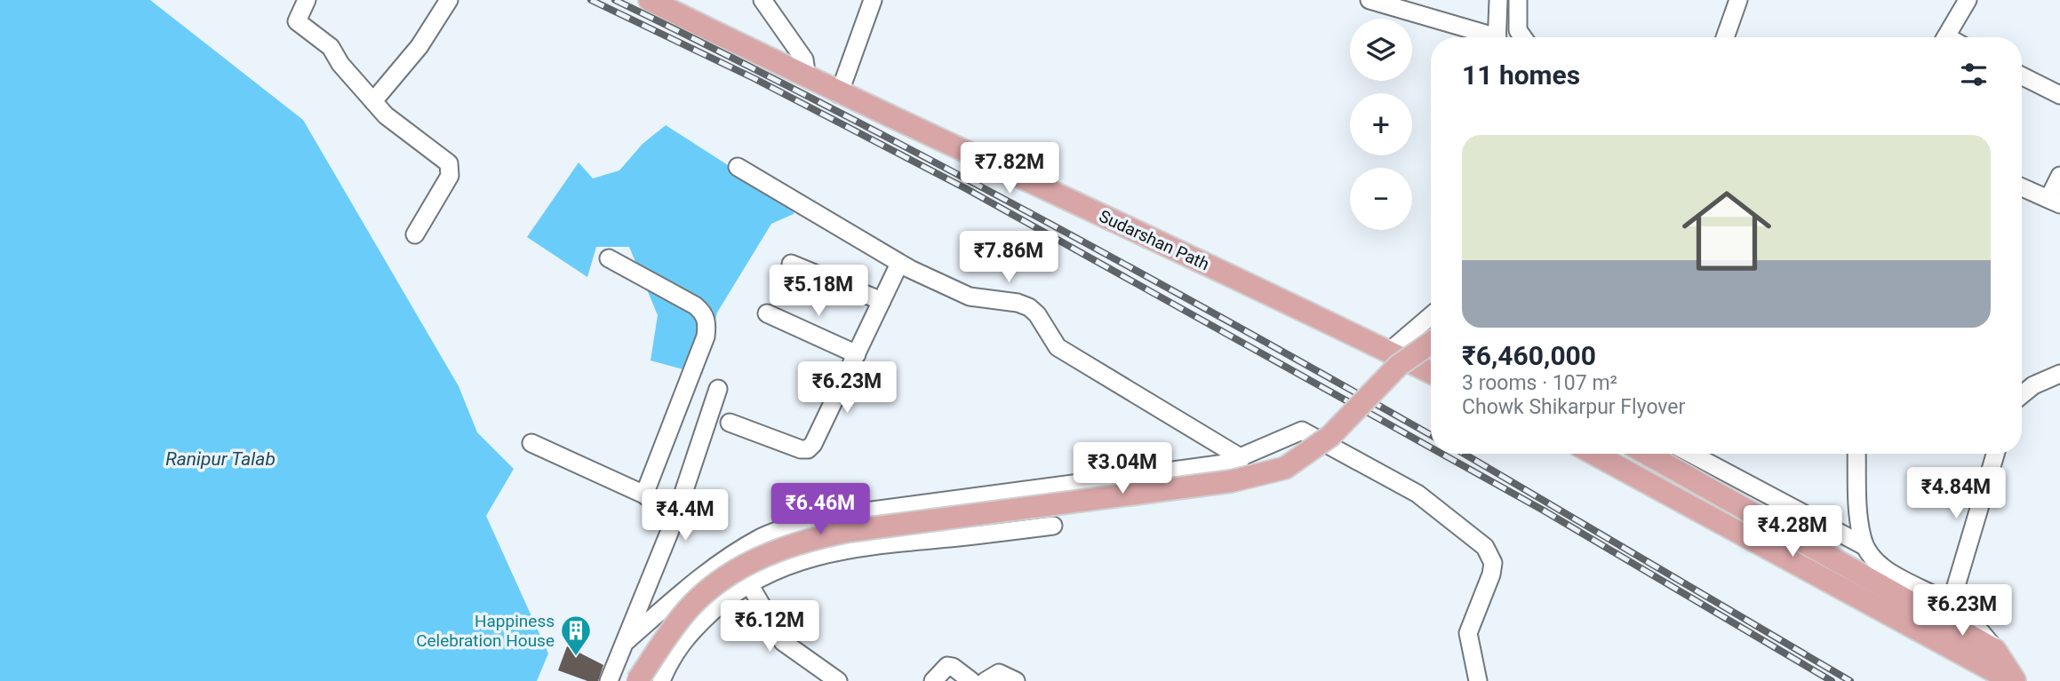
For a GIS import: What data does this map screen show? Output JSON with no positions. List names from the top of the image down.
{
  "streets": {
    "main road": ["Sudarshan Path"]
  },
  "water": ["Ranipur Talab"],
  "places": {
    "building": ["Happiness Celebration House"]
  },
  "page": {
    "map_buttons": ["+", "−"],
    "heading": "11 homes",
    "list": [
      {
        "name": "₹6,460,000",
        "note": "3 rooms · 107 m² · Chowk Shikarpur Flyover"
      }
    ],
    "price": [
      "₹7.82M",
      "₹7.86M",
      "₹5.18M",
      "₹6.23M",
      "₹3.04M",
      "₹4.84M",
      "₹6.46M",
      "₹4.4M",
      "₹4.28M",
      "₹6.23M",
      "₹6.12M"
    ]
  }
}
